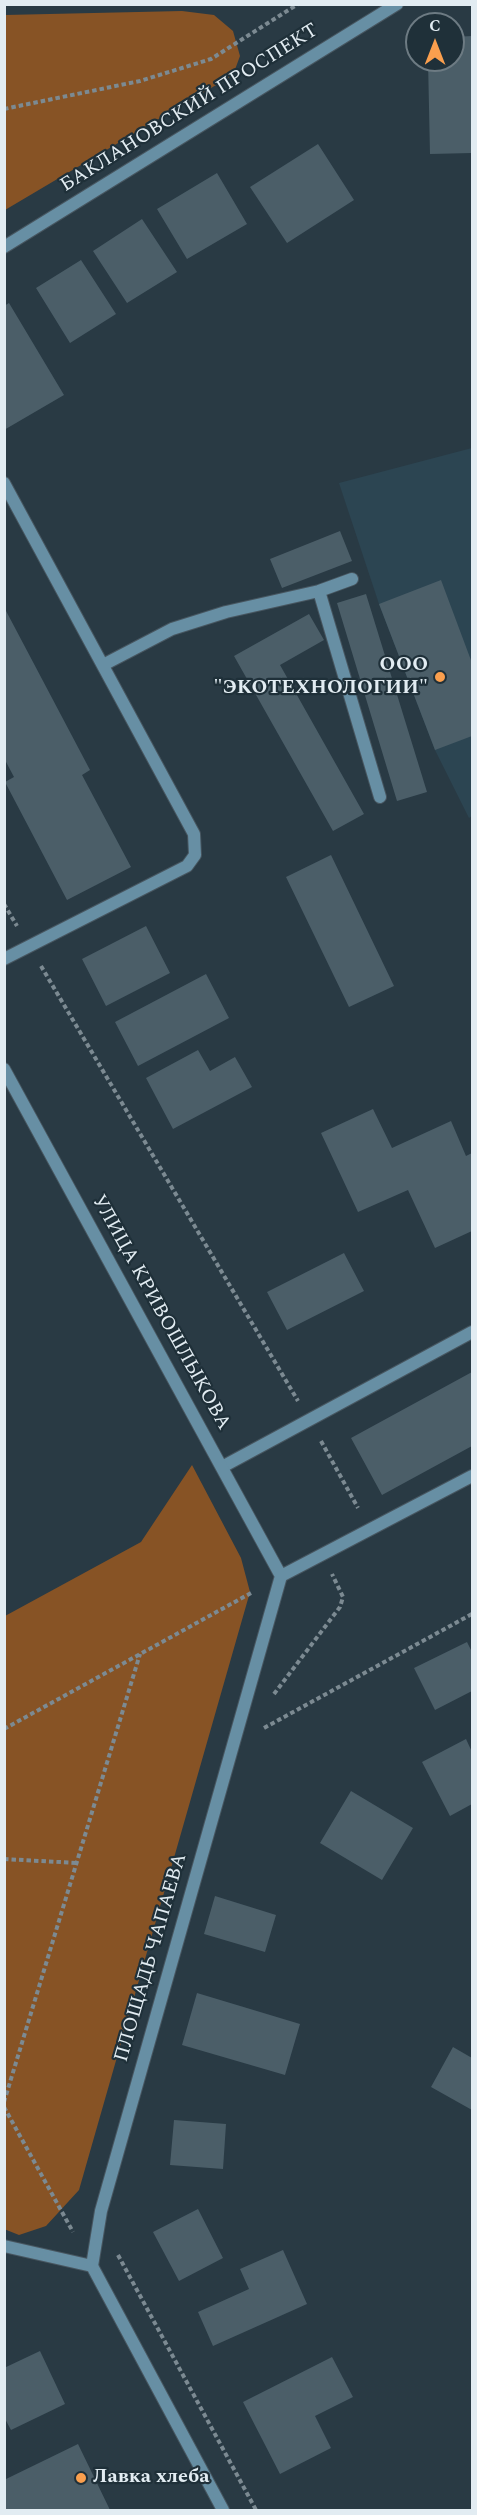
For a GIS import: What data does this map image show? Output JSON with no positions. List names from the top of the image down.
{
  "streets": {
    "street": ["БАКЛАНОВСКИЙ ПРОСПЕКТ", "УЛИЦА КРИВОШЛЫКОВА", "ПЛОЩАДЬ ЧАПАЕВА"]
  },
  "crossings": [
    ["УЛИЦА КРИВОШЛЫКОВА", "ПЛОЩАДЬ ЧАПАЕВА"]
  ],
  "places": ["ООО \"ЭКОТЕХНОЛОГИИ\"", "Лавка хлеба"],
  "north": "top"
}
